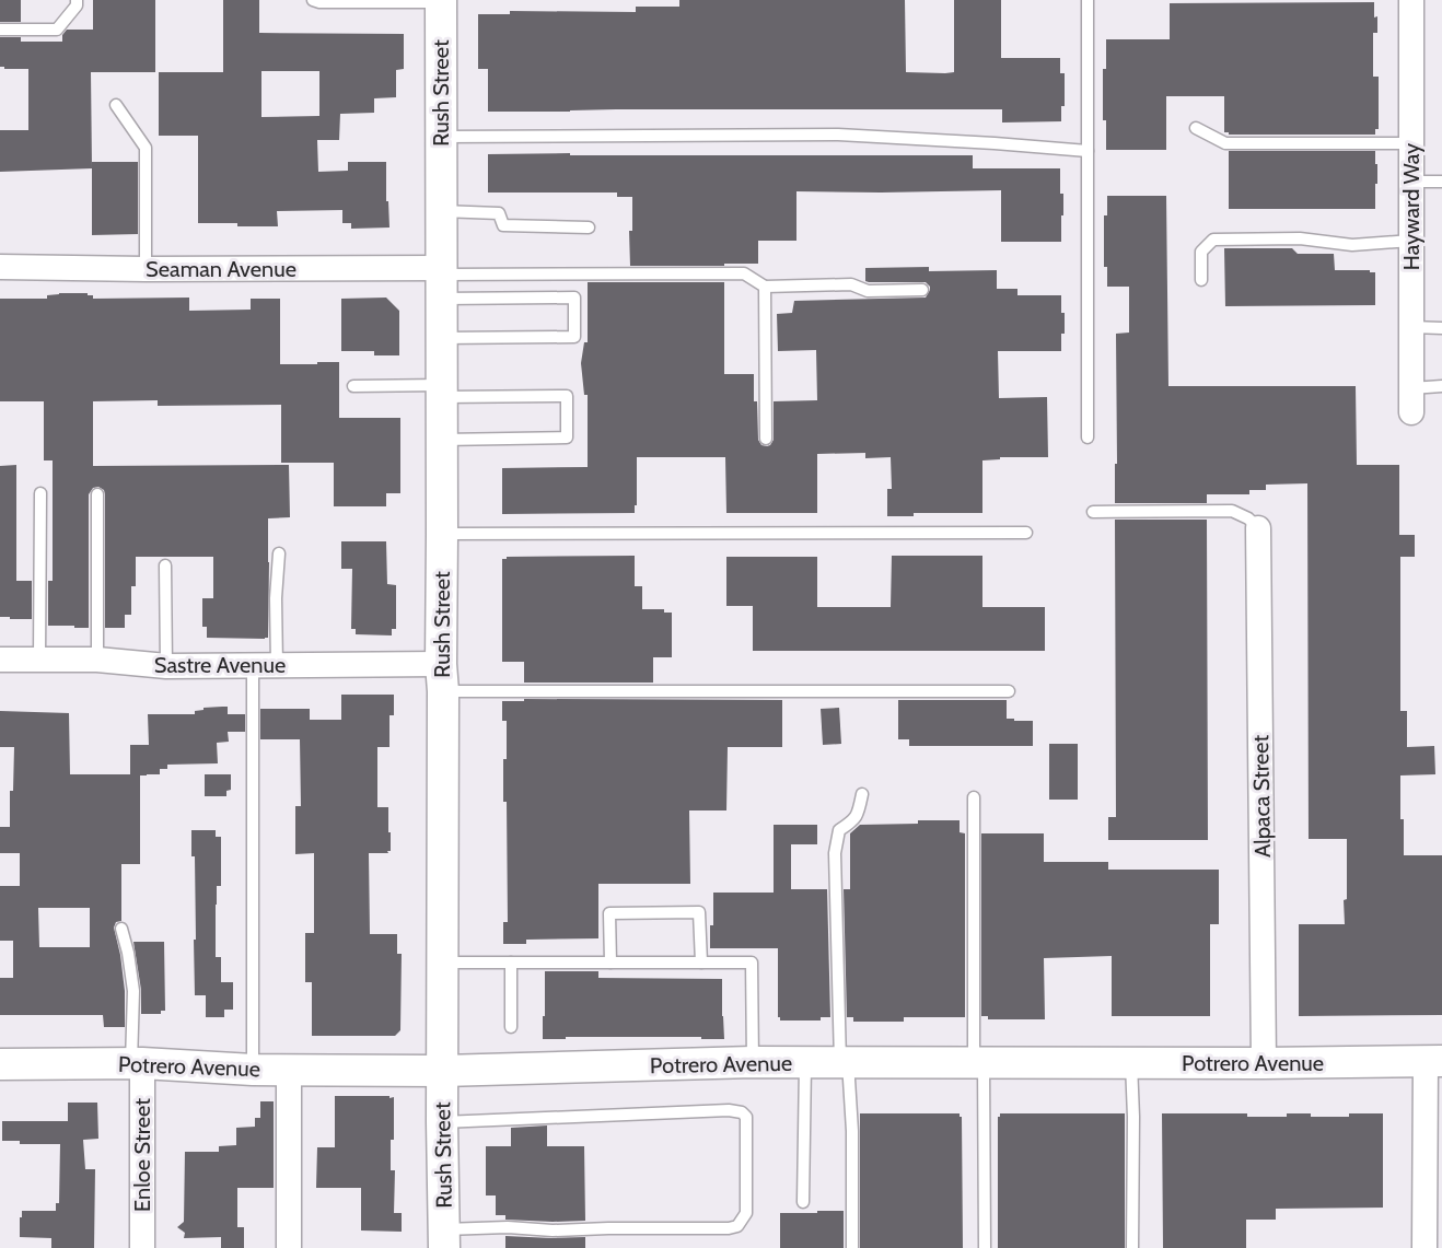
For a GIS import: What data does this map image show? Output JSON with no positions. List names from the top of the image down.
{
  "streets": {
    "street": [
      "Rush Street",
      "Hayward Way",
      "Seaman Avenue",
      "Sastre Avenue",
      "Alpaca Street",
      "Potrero Avenue",
      "Enloe Street"
    ]
  },
  "crossings": [
    ["Rush Street", "Seaman Avenue"],
    ["Rush Street", "Sastre Avenue"],
    ["Rush Street", "Potrero Avenue"],
    ["Alpaca Street", "Potrero Avenue"],
    ["Potrero Avenue", "Enloe Street"]
  ]
}
